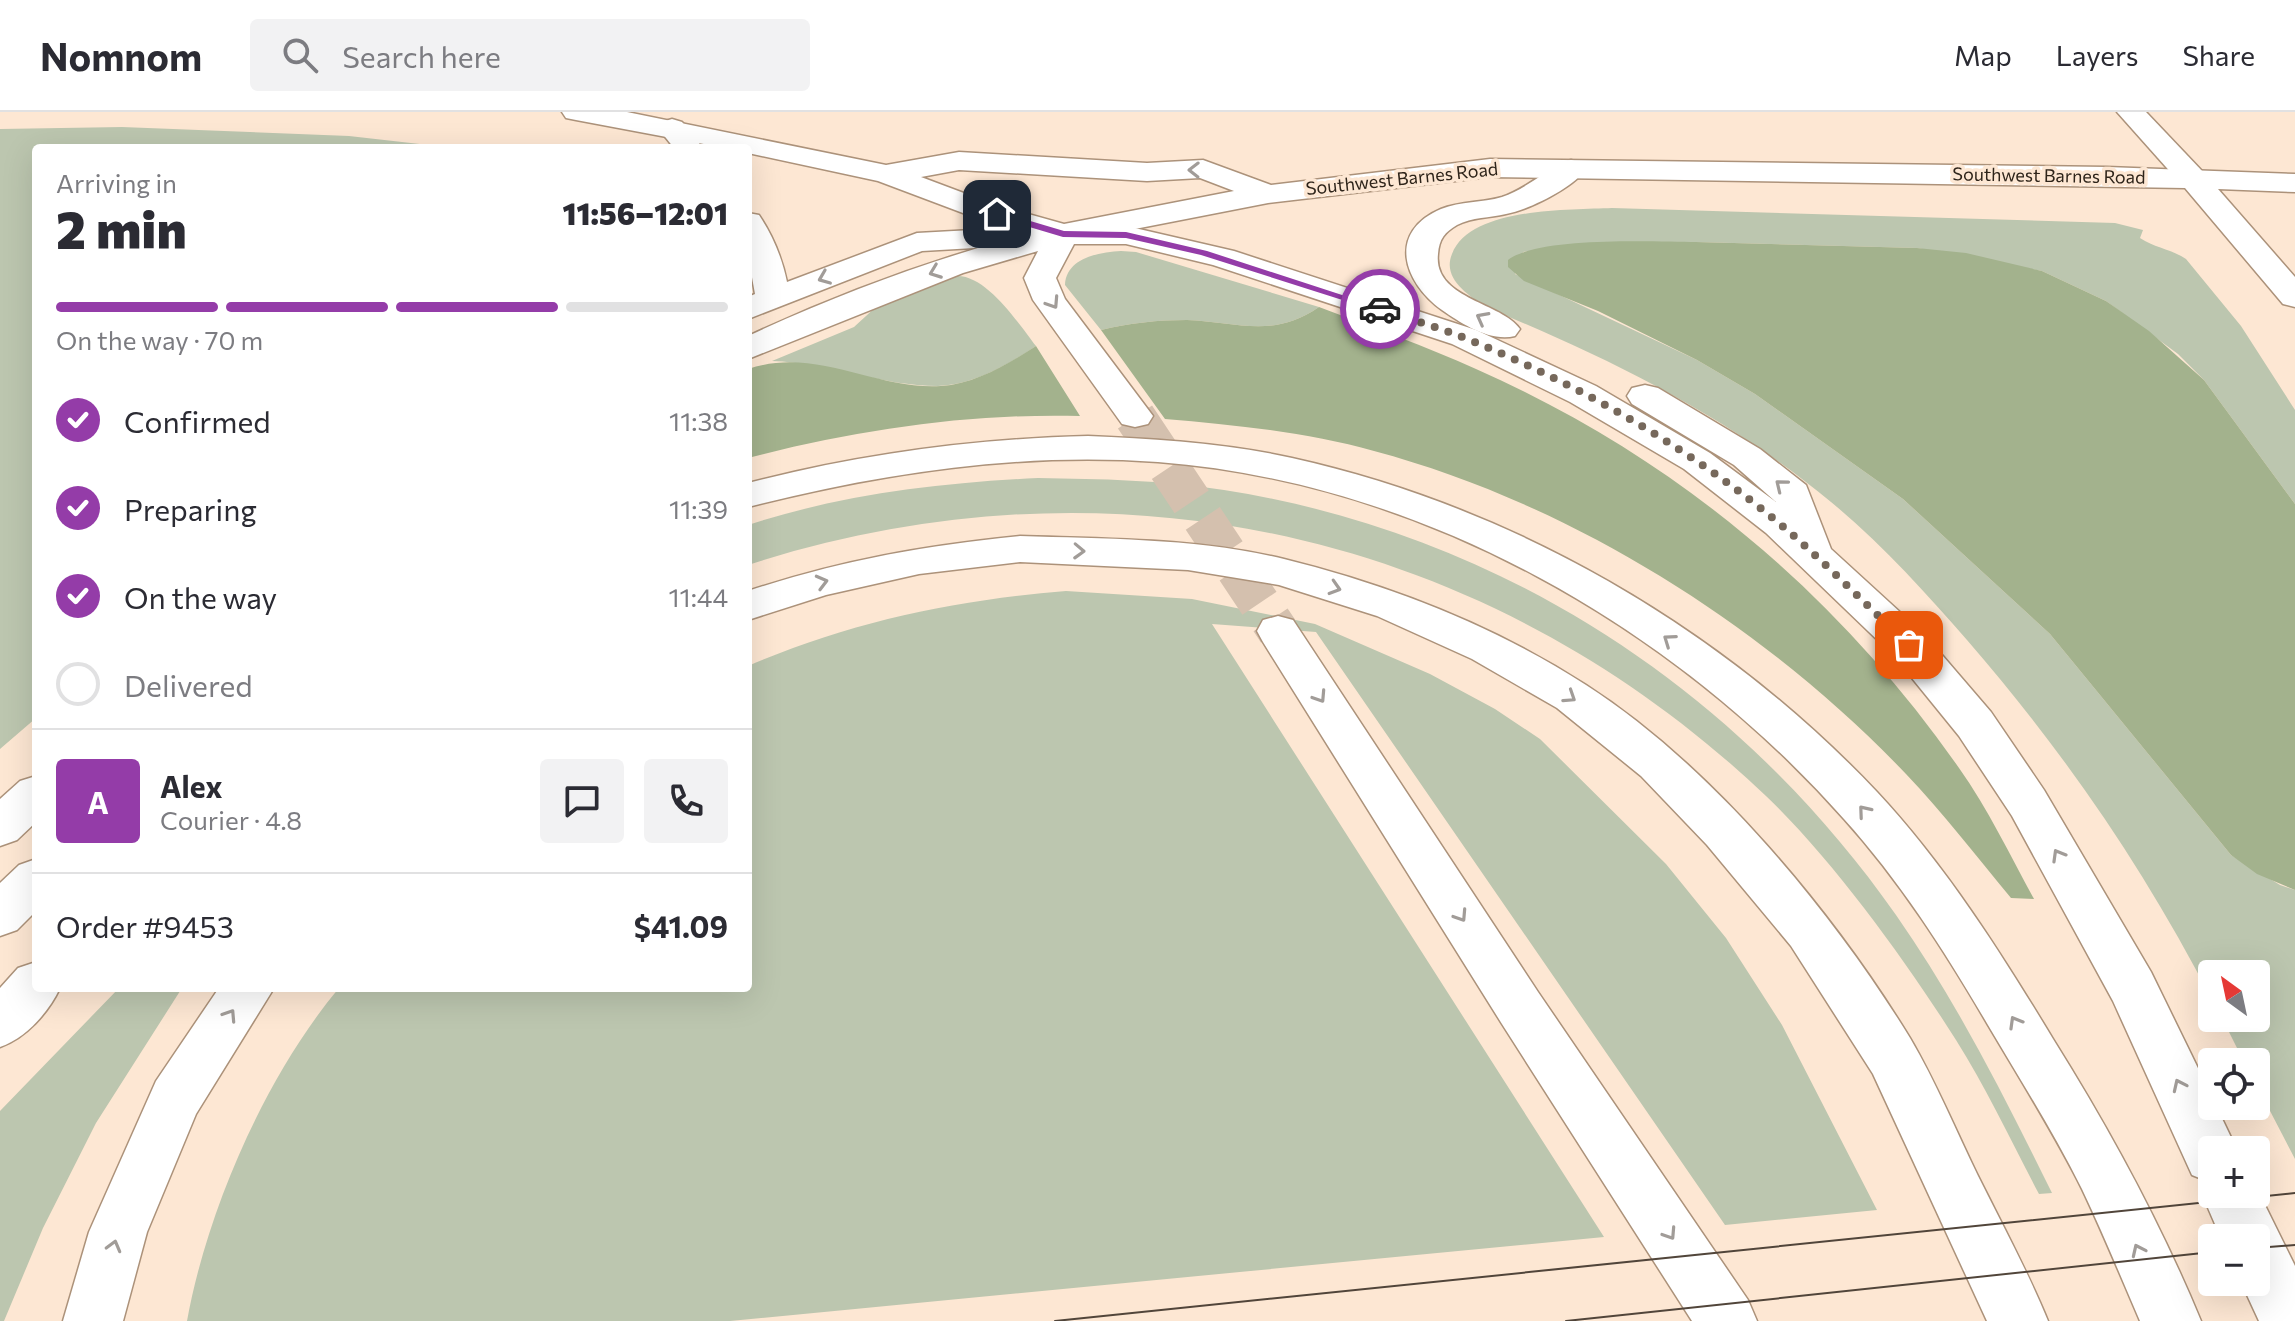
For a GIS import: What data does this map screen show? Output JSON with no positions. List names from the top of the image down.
{
  "streets": {
    "main road": ["Southwest Barnes Road"]
  },
  "north": "top left",
  "page": {
    "header": "Nomnom",
    "search": "Search here",
    "nav": ["Map", "Layers", "Share"],
    "heading": ["2 min", "Arriving in", "11:56–12:01"],
    "panel": [
      "Alex",
      "Courier · 4.8",
      "Order #9453",
      "$41.09"
    ],
    "bar": "On the way · 70 m",
    "list": [
      ["Confirmed", "11:38"],
      ["Preparing", "11:39"],
      ["On the way", "11:44"],
      "Delivered"
    ],
    "round": "A",
    "map_buttons": ["+", "−"]
  }
}
